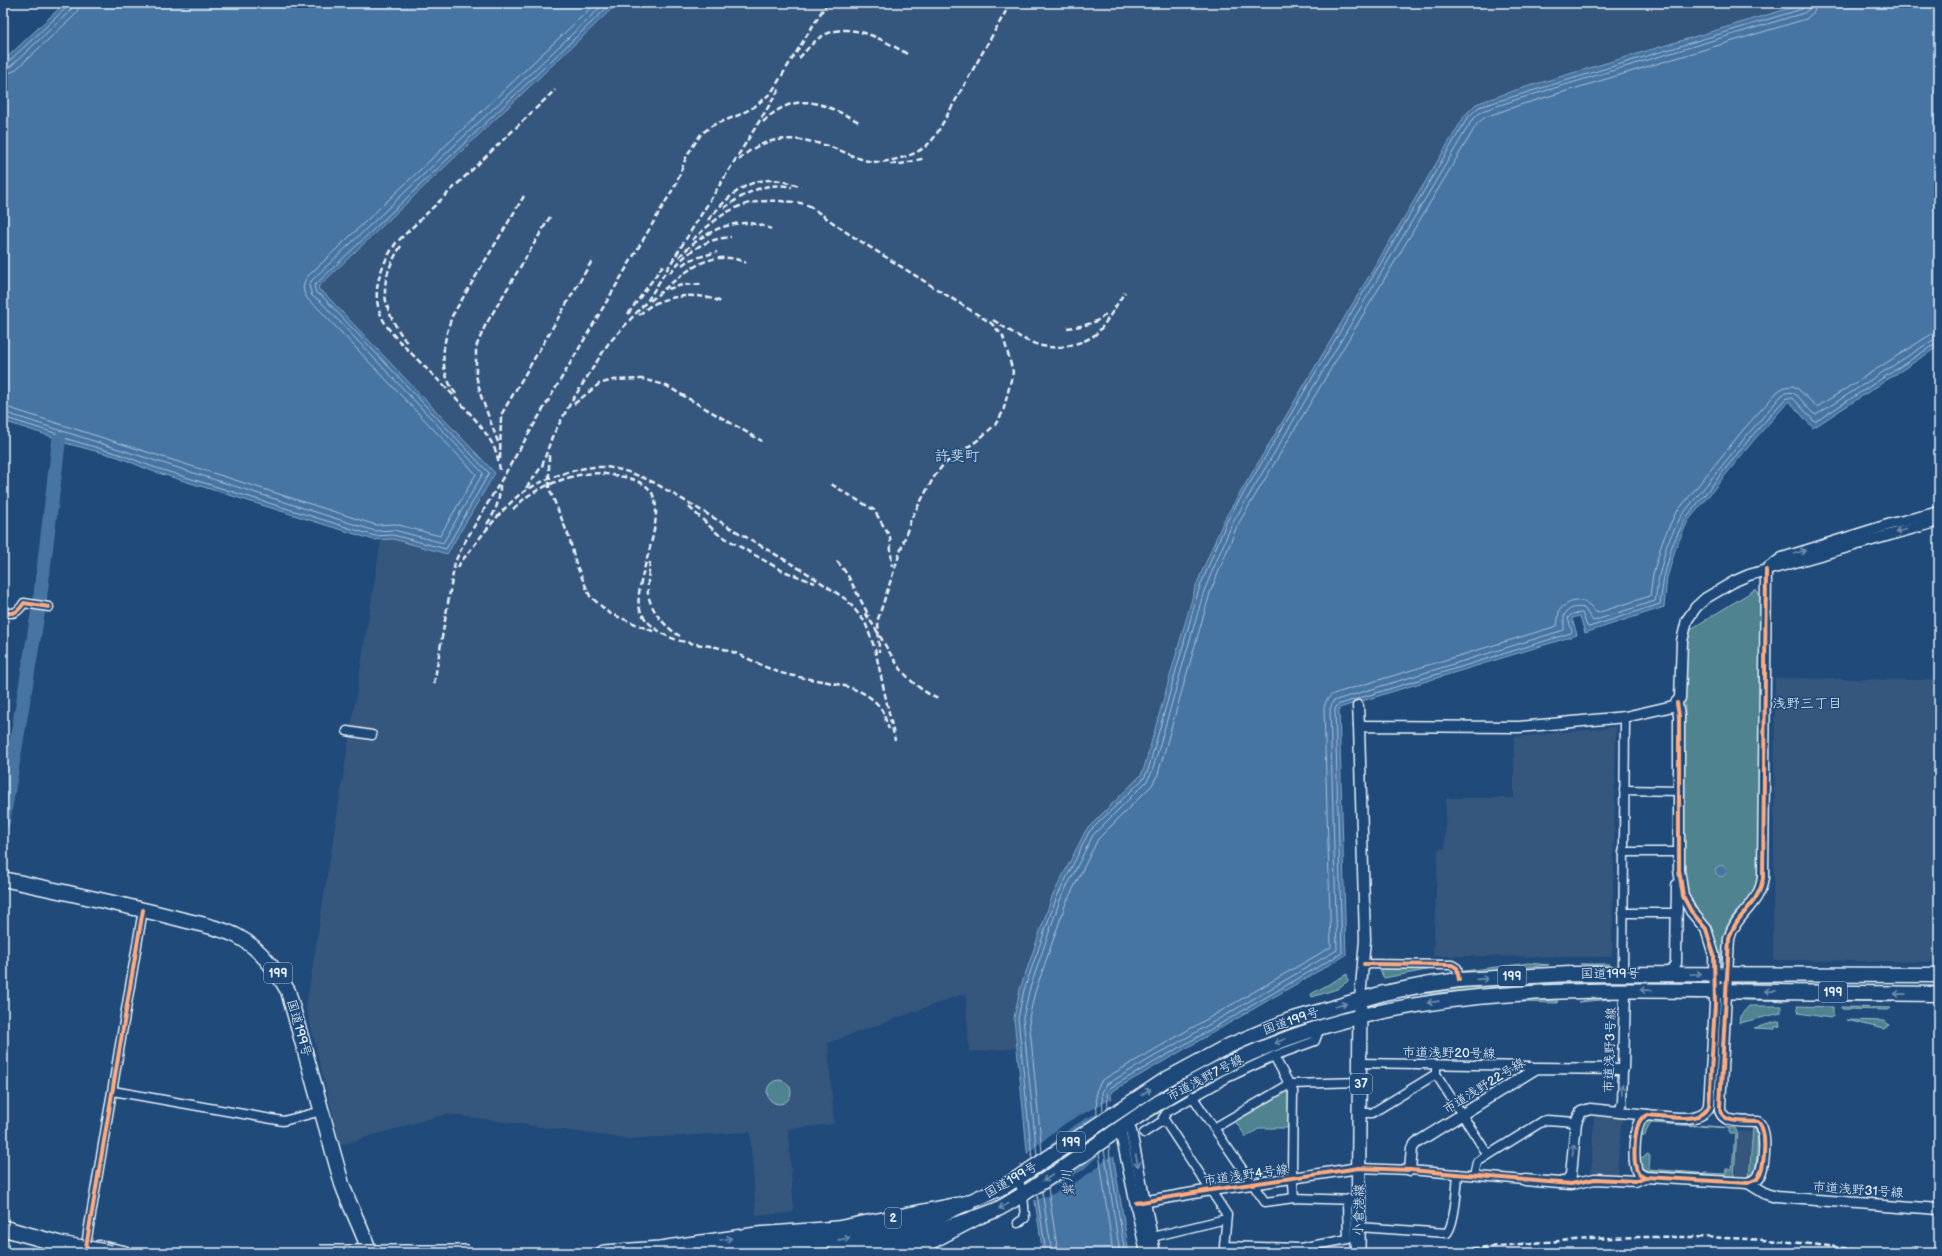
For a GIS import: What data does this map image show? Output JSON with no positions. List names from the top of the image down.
{
  "streets": {
    "highway": ["199", "国道199号", "2"],
    "main road": ["37", "小倉港線"],
    "street": [
      "市道浅野3号線",
      "市道浅野20号線",
      "市道浅野7号線",
      "市道浅野22号線",
      "市道浅野4号線",
      "市道浅野31号線"
    ]
  },
  "crossings": [
    ["国道199号", "市道浅野3号線"],
    ["国道199号", "市道浅野7号線"],
    ["国道199号", "小倉港線"],
    ["国道199号", "2"],
    ["市道浅野3号線", "市道浅野22号線"],
    ["市道浅野20号線", "市道浅野22号線"],
    ["市道浅野20号線", "小倉港線"],
    ["市道浅野7号線", "市道浅野4号線"],
    ["市道浅野7号線", "小倉港線"],
    ["市道浅野4号線", "小倉港線"]
  ],
  "districts": ["許斐町", "浅野三丁目"],
  "water": ["紫川"]
}
